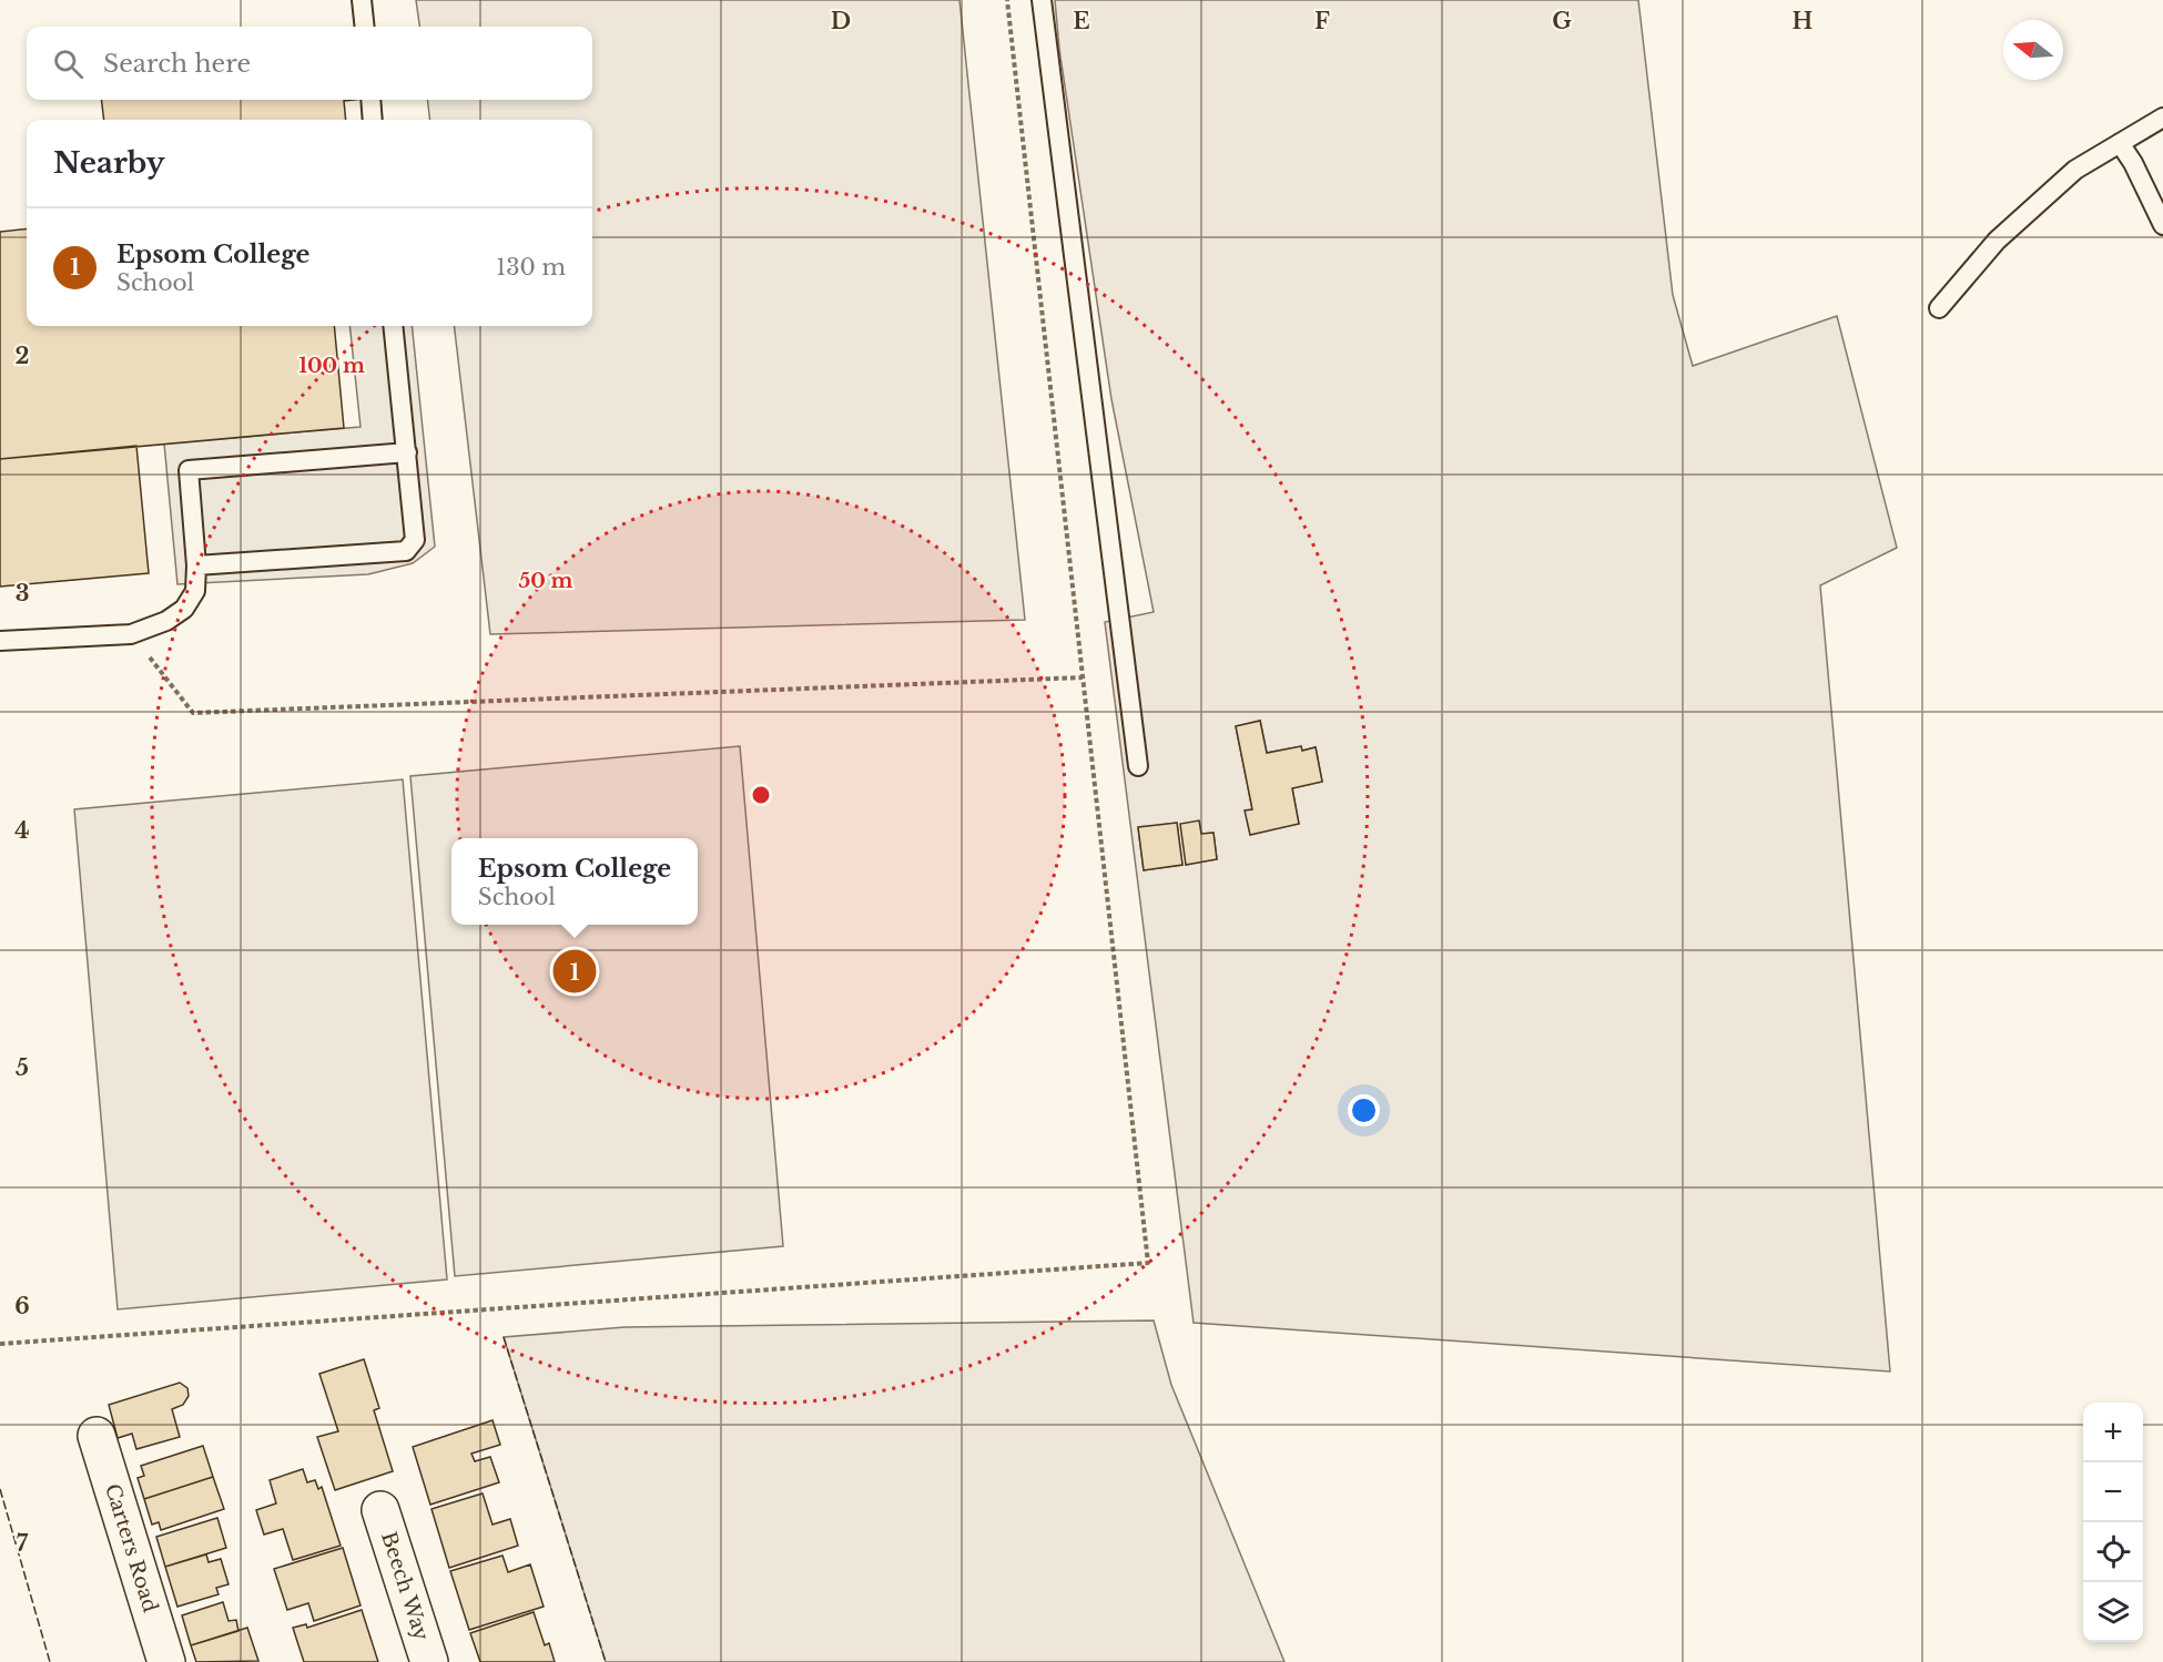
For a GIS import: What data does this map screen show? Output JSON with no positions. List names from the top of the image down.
{
  "streets": {
    "street": ["Carters Road", "Beech Way"]
  },
  "north": "left",
  "page": {
    "search": "Search here",
    "heading": "Nearby",
    "list": [
      {
        "mark": "1",
        "name": "Epsom College",
        "note": "School",
        "value": "130 m"
      }
    ],
    "popup": ["Epsom College", "School"],
    "pins": "1",
    "map_buttons": ["+", "−"]
  },
  "grid": {
    "columns": [
      "D",
      "E",
      "F",
      "G",
      "H"
    ],
    "rows": [
      "2",
      "3",
      "4",
      "5",
      "6",
      "7"
    ]
  },
  "rings": ["100 m", "50 m"]
}
